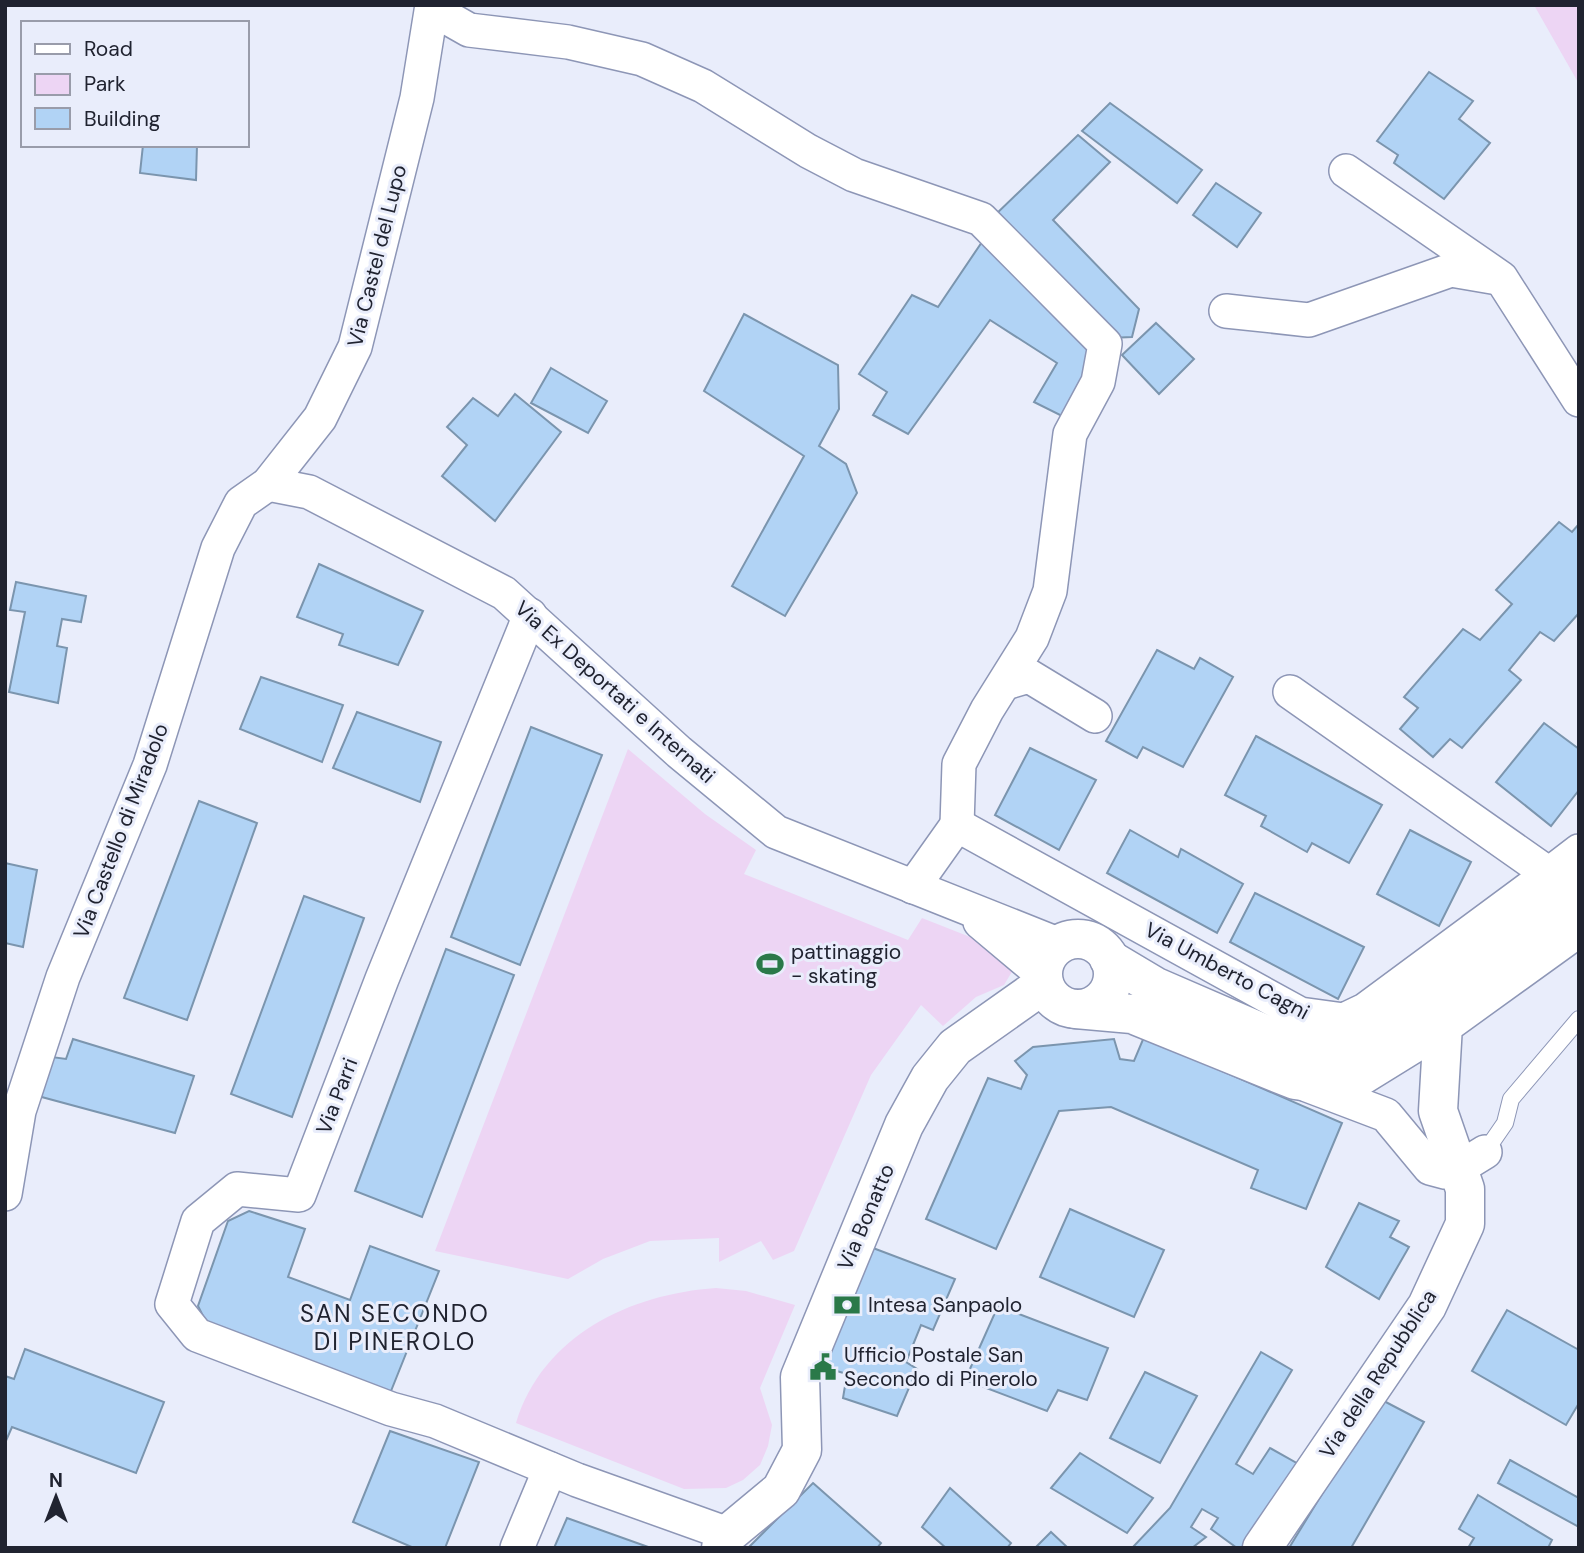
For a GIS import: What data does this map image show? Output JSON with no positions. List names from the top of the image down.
{
  "streets": {
    "street": [
      "Via Castel del Lupo",
      "Via Ex Deportati e Internati",
      "Via Castello di Miradolo",
      "Via Umberto Cagni",
      "Via Parri",
      "Via Bonatto",
      "Via della Repubblica"
    ]
  },
  "crossings": [
    ["Via Castel del Lupo", "Via Ex Deportati e Internati"],
    ["Via Castel del Lupo", "Via Castello di Miradolo"],
    ["Via Ex Deportati e Internati", "Via Castello di Miradolo"],
    ["Via Ex Deportati e Internati", "Via Umberto Cagni"],
    ["Via Ex Deportati e Internati", "Via Parri"],
    ["Via Ex Deportati e Internati", "Via Bonatto"],
    ["Via Umberto Cagni", "Via Bonatto"],
    ["Via Parri", "Via Bonatto"]
  ],
  "districts": ["SAN SECONDO DI PINEROLO"],
  "places": {
    "sports": ["pattinaggio - skating"],
    "bank": ["Intesa Sanpaolo"],
    "public building": ["Ufficio Postale San Secondo di Pinerolo"]
  },
  "legend": ["Road", "Park", "Building"],
  "north": "top"
}
